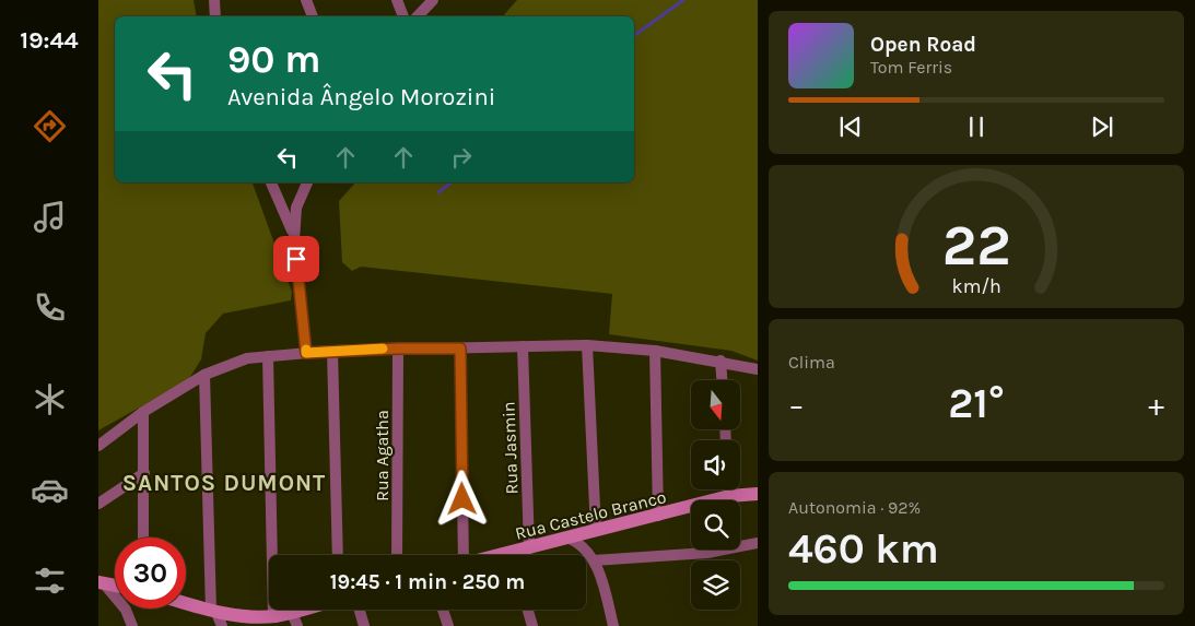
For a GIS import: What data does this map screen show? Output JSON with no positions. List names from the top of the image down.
{
  "streets": {
    "street": ["Rua Jasmin", "Rua Agatha", "Rua Castelo Branco"]
  },
  "crossings": [
    ["Rua Jasmin", "Rua Castelo Branco"]
  ],
  "districts": ["SANTOS DUMONT"],
  "north": "bottom",
  "page": {
    "tabs": "19:44",
    "turn": ["90 m", "Avenida Ângelo Morozini"],
    "song": ["Open Road", "Tom Ferris"],
    "tile": [
      "Clima",
      ["Autonomia · 92%", "460 km"]
    ],
    "heat": ["−", "21°", "+"],
    "limit": "30",
    "trip": "19:45 · 1 min · 250 m",
    "gauge": ["22", "km/h"]
  }
}
